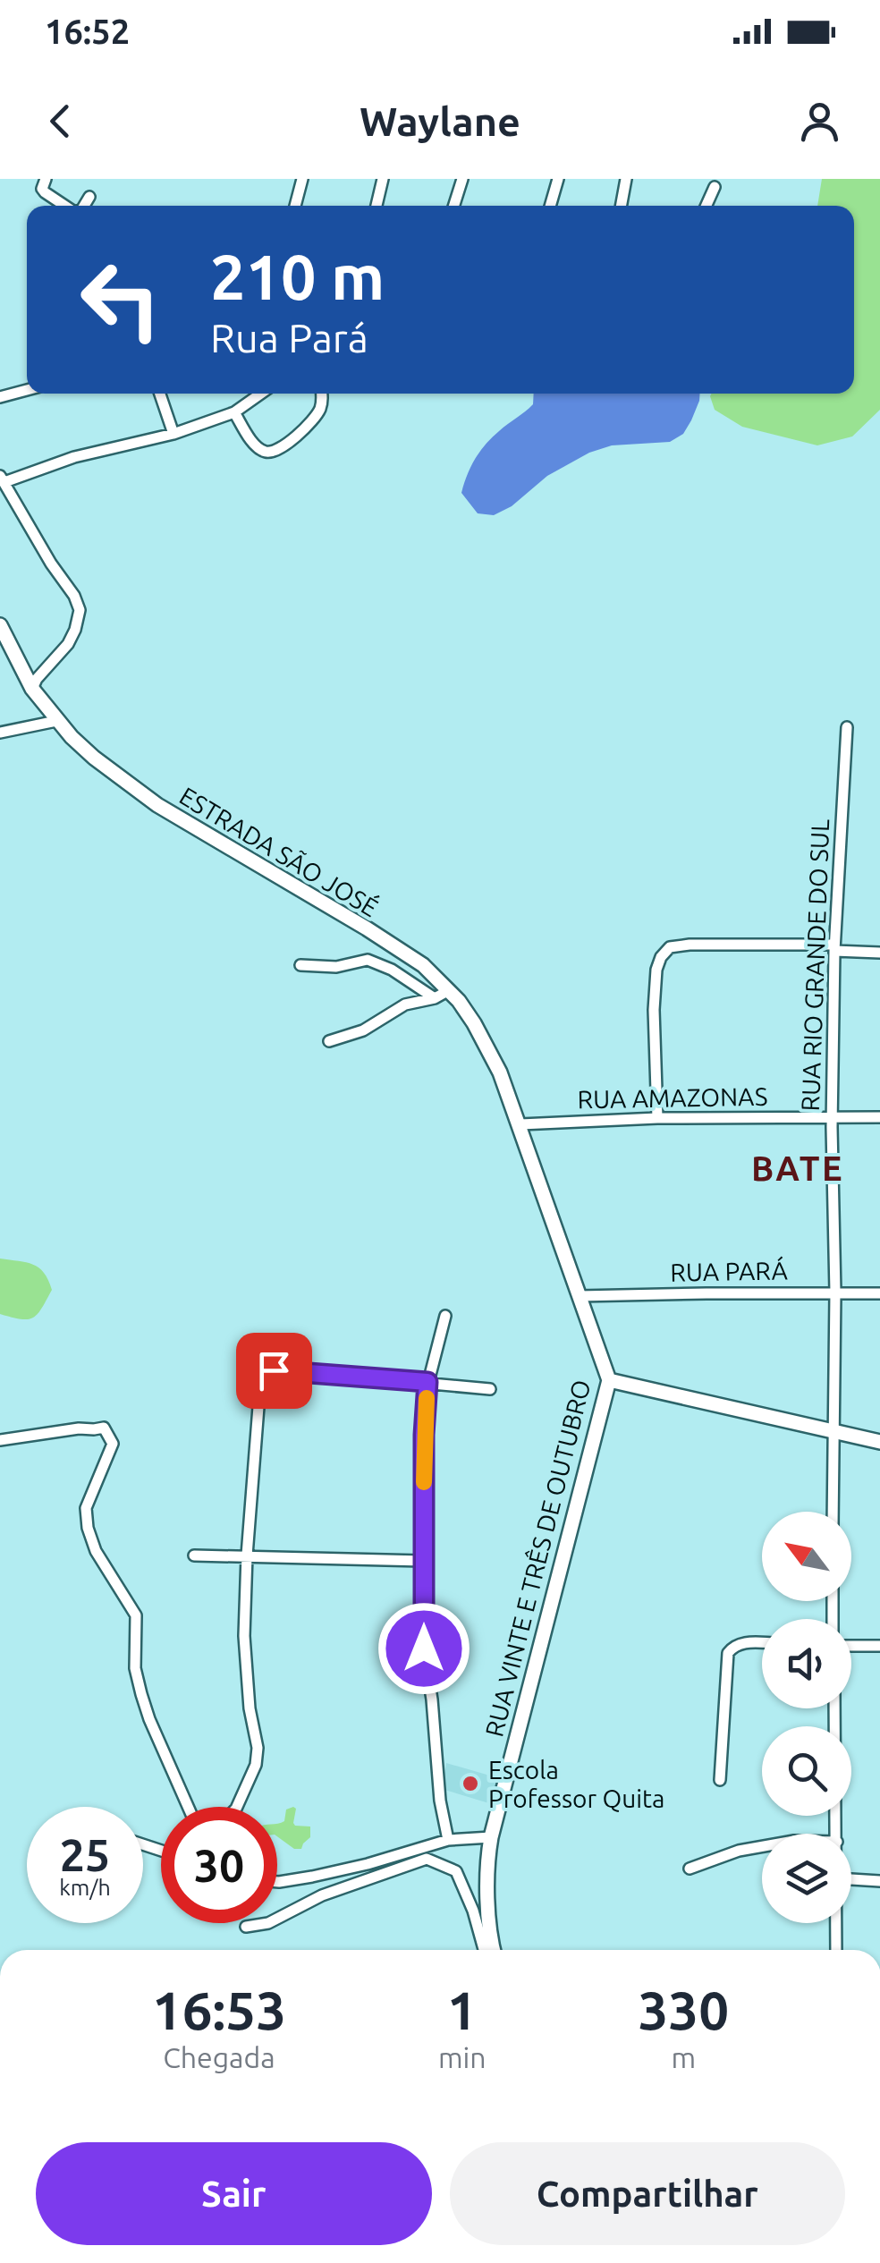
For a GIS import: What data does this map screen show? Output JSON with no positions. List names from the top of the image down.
{
  "streets": {
    "street": [
      "ESTRADA SÃO JOSÉ",
      "RUA RIO GRANDE DO SUL",
      "RUA AMAZONAS",
      "RUA PARÁ",
      "RUA VINTE E TRÊS DE OUTUBRO"
    ]
  },
  "crossings": [
    ["ESTRADA SÃO JOSÉ", "RUA AMAZONAS"],
    ["ESTRADA SÃO JOSÉ", "RUA VINTE E TRÊS DE OUTUBRO"],
    ["RUA RIO GRANDE DO SUL", "RUA AMAZONAS"],
    ["RUA RIO GRANDE DO SUL", "RUA PARÁ"],
    ["RUA AMAZONAS", "RUA VINTE E TRÊS DE OUTUBRO"],
    ["RUA PARÁ", "RUA VINTE E TRÊS DE OUTUBRO"]
  ],
  "districts": ["BATE"],
  "places": ["Escola Professor Quita"],
  "north": "top left",
  "page": {
    "status": "16:52",
    "header": "Waylane",
    "turn": ["210 m", "Rua Pará"],
    "speed": "25 km/h",
    "limit": "30",
    "eta": [
      "16:53",
      "Chegada",
      "1",
      "min",
      "330",
      "m"
    ],
    "buttons": ["Sair", "Compartilhar"]
  }
}
